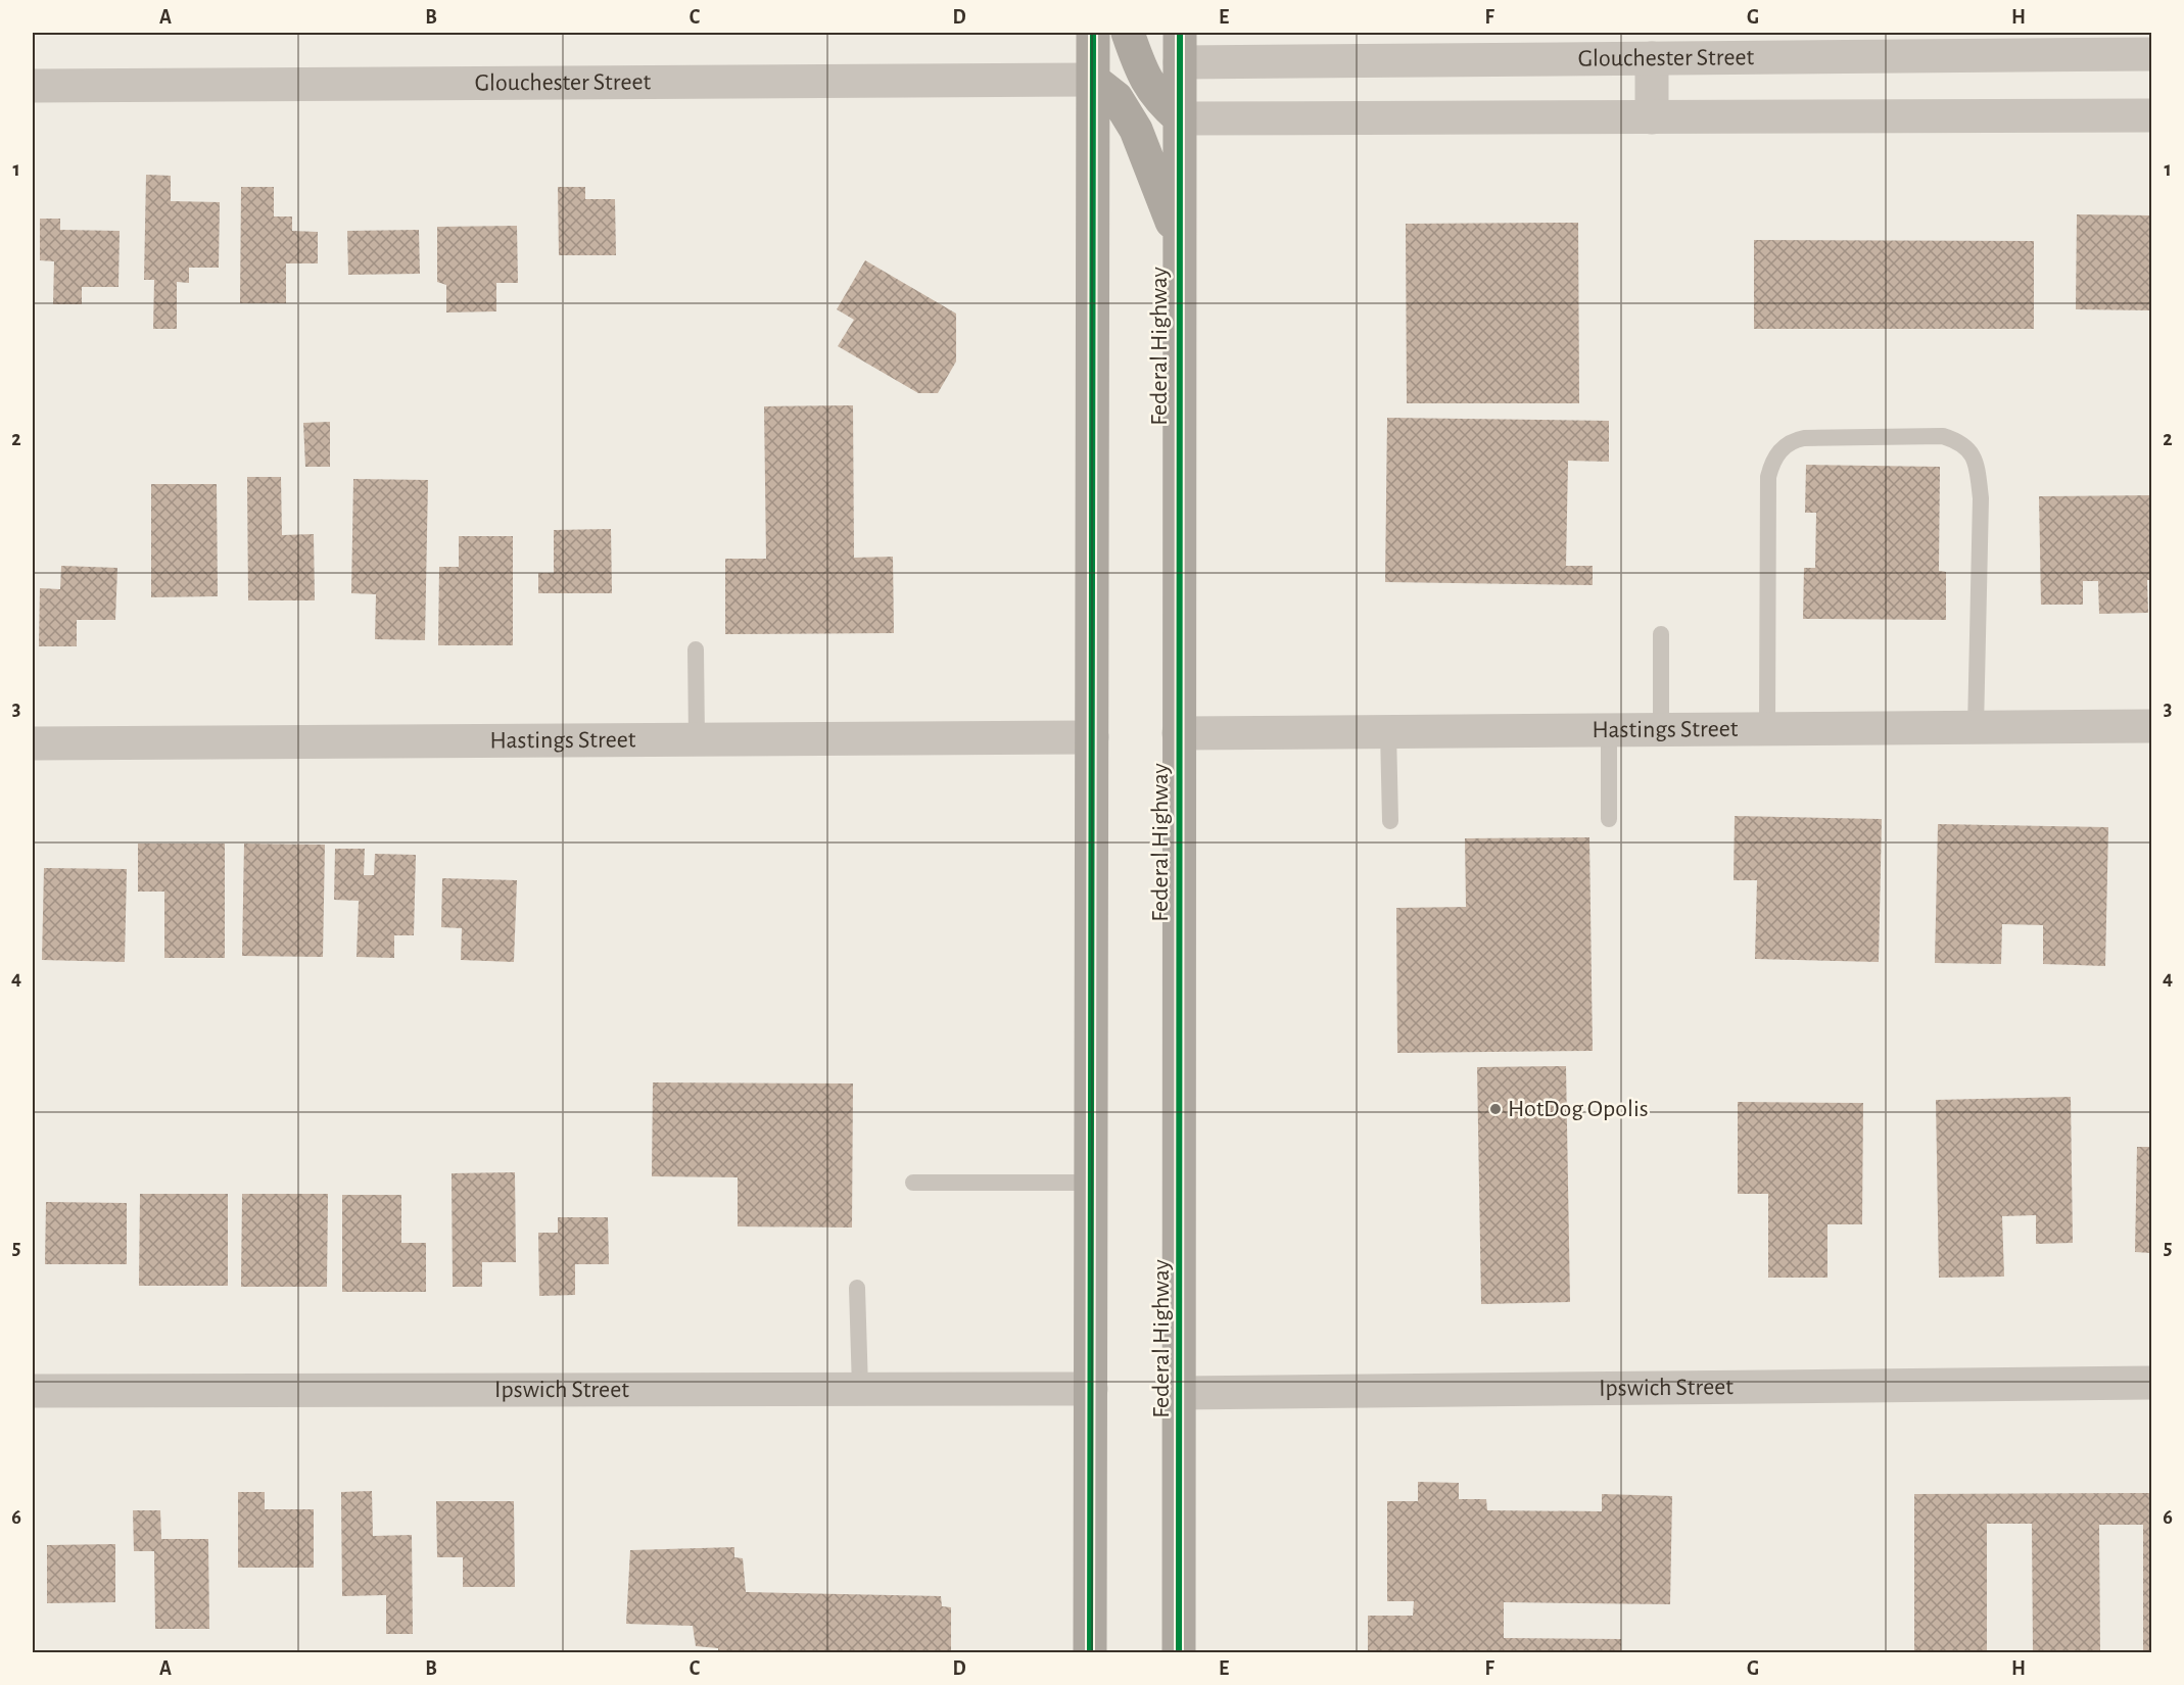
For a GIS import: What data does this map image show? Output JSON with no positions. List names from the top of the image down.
{
  "streets": {
    "main road": ["Federal Highway"],
    "street": ["Glouchester Street", "Hastings Street", "Ipswich Street"]
  },
  "crossings": [
    ["Glouchester Street", "Federal Highway"],
    ["Federal Highway", "Hastings Street"],
    ["Federal Highway", "Ipswich Street"]
  ],
  "places": ["HotDog Opolis"],
  "grid": {
    "columns": [
      "A",
      "B",
      "C",
      "D",
      "E",
      "F",
      "G",
      "H"
    ],
    "rows": [
      "1",
      "2",
      "3",
      "4",
      "5",
      "6"
    ]
  }
}
